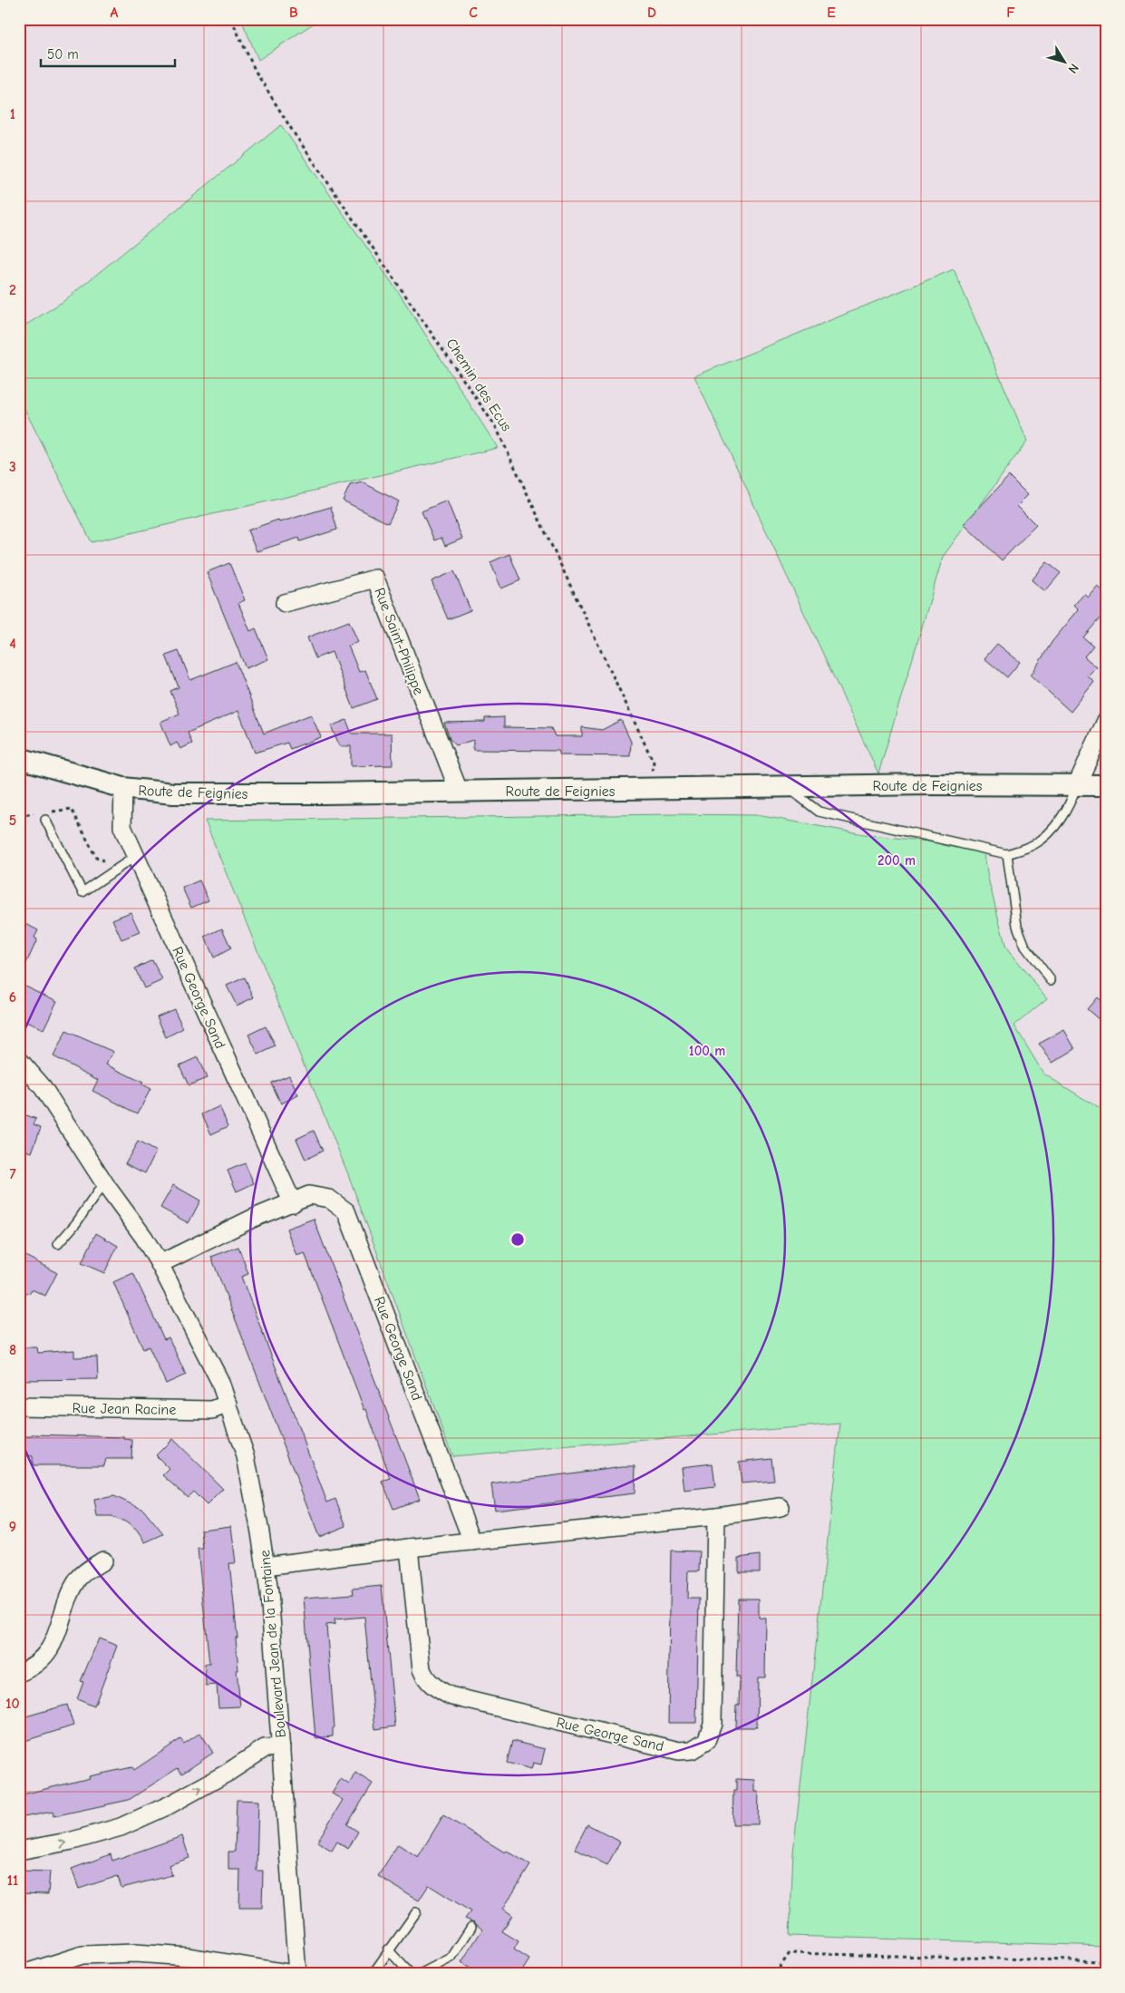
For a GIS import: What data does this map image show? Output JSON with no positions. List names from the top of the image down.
{
  "streets": {
    "street": [
      "Rue Saint-Philippe",
      "Route de Feignies",
      "Rue George Sand",
      "Rue Jean Racine",
      "Boulevard Jean de la Fontaine"
    ],
    "path": ["Chemin des Ecus"]
  },
  "crossings": [
    ["Chemin des Ecus", "Route de Feignies"],
    ["Rue Saint-Philippe", "Route de Feignies"],
    ["Route de Feignies", "Rue George Sand"],
    ["Rue George Sand", "Boulevard Jean de la Fontaine"],
    ["Rue Jean Racine", "Boulevard Jean de la Fontaine"]
  ],
  "scale_bar": "50 m",
  "north": "bottom right",
  "grid": {
    "columns": [
      "A",
      "B",
      "C",
      "D",
      "E",
      "F"
    ],
    "rows": [
      "1",
      "2",
      "3",
      "4",
      "5",
      "6",
      "7",
      "8",
      "9",
      "10",
      "11"
    ]
  },
  "rings": ["200 m", "100 m"]
}
